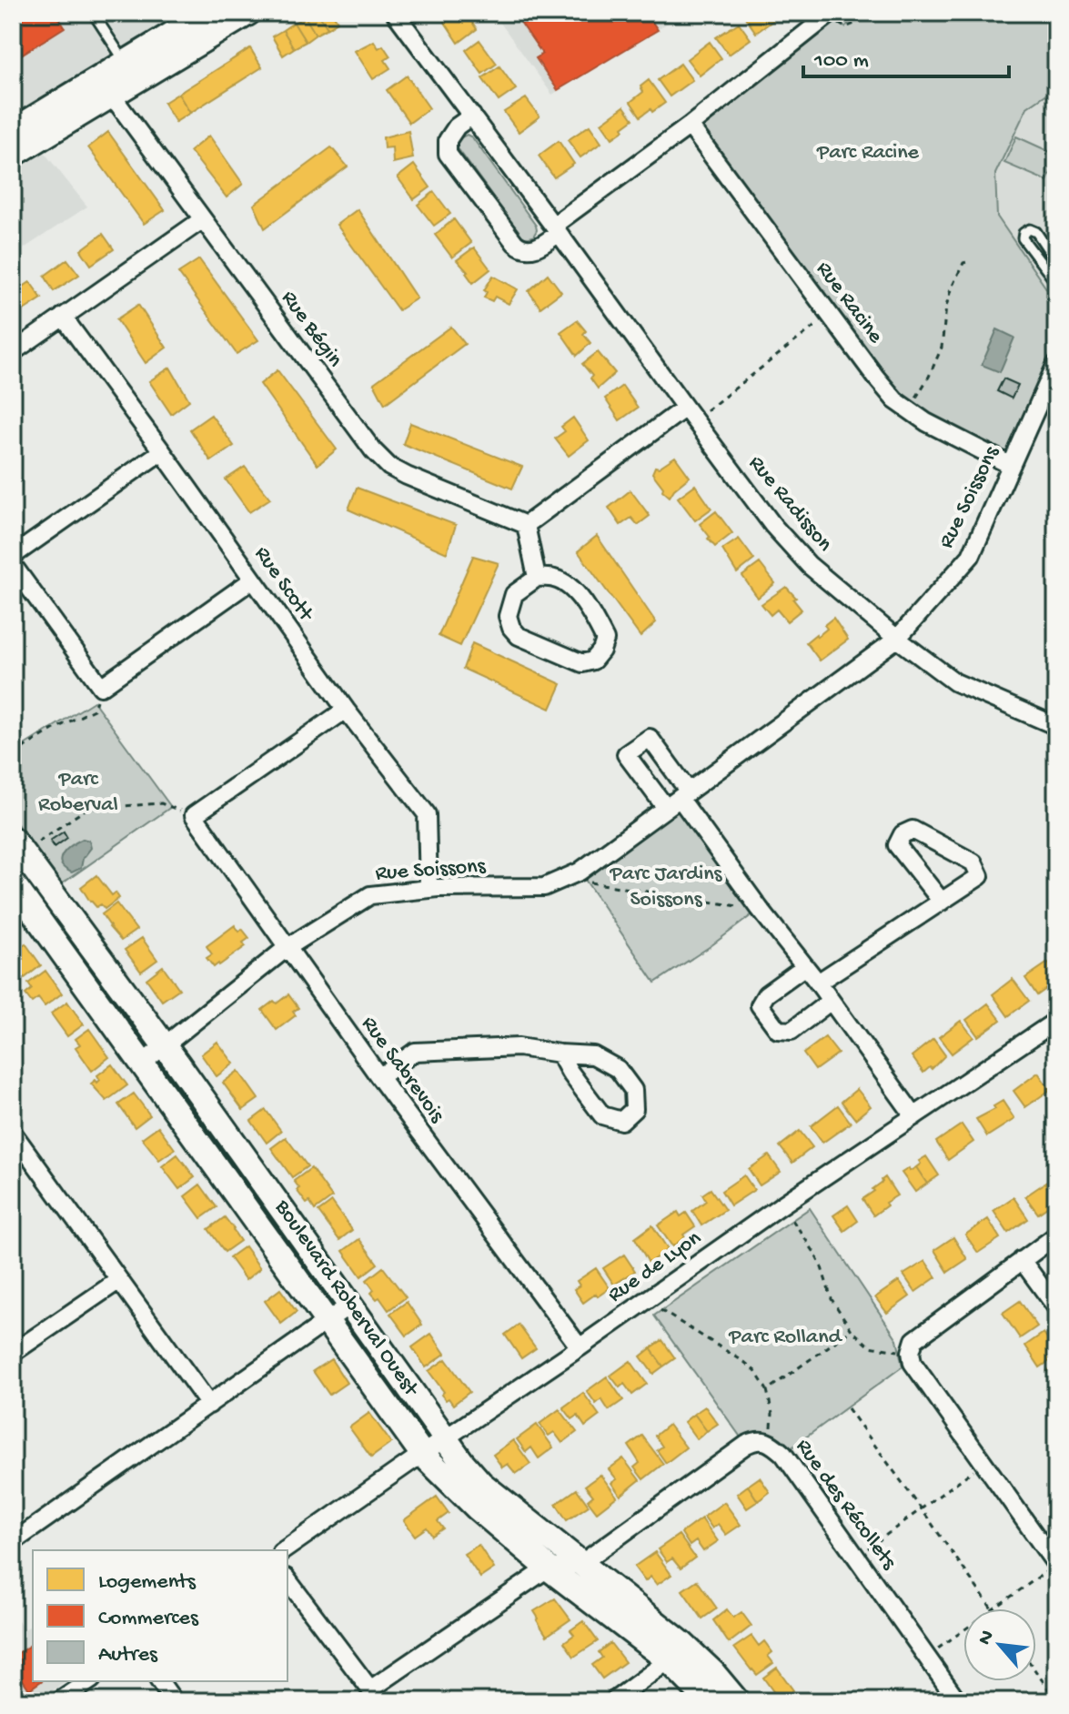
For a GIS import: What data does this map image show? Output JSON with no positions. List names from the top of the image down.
{
  "streets": {
    "street": [
      "Rue Racine",
      "Rue Bégin",
      "Rue Soissons",
      "Rue Radisson",
      "Rue Scott",
      "Rue Sabrevois",
      "Rue de Lyon",
      "Boulevard Roberval Ouest",
      "Rue des Récollets"
    ]
  },
  "crossings": [
    ["Rue Racine", "Rue Soissons"],
    ["Rue Soissons", "Rue Radisson"],
    ["Rue Soissons", "Rue Scott"],
    ["Rue Soissons", "Rue Sabrevois"],
    ["Rue Soissons", "Boulevard Roberval Ouest"],
    ["Rue Sabrevois", "Rue de Lyon"],
    ["Rue de Lyon", "Boulevard Roberval Ouest"],
    ["Boulevard Roberval Ouest", "Rue des Récollets"]
  ],
  "parks": [
    "Parc Racine",
    "Parc Roberval",
    "Parc Jardins Soissons",
    "Parc Rolland"
  ],
  "legend": ["Logements", "Commerces", "Autres"],
  "scale_bar": "100 m",
  "north": "top left"
}
